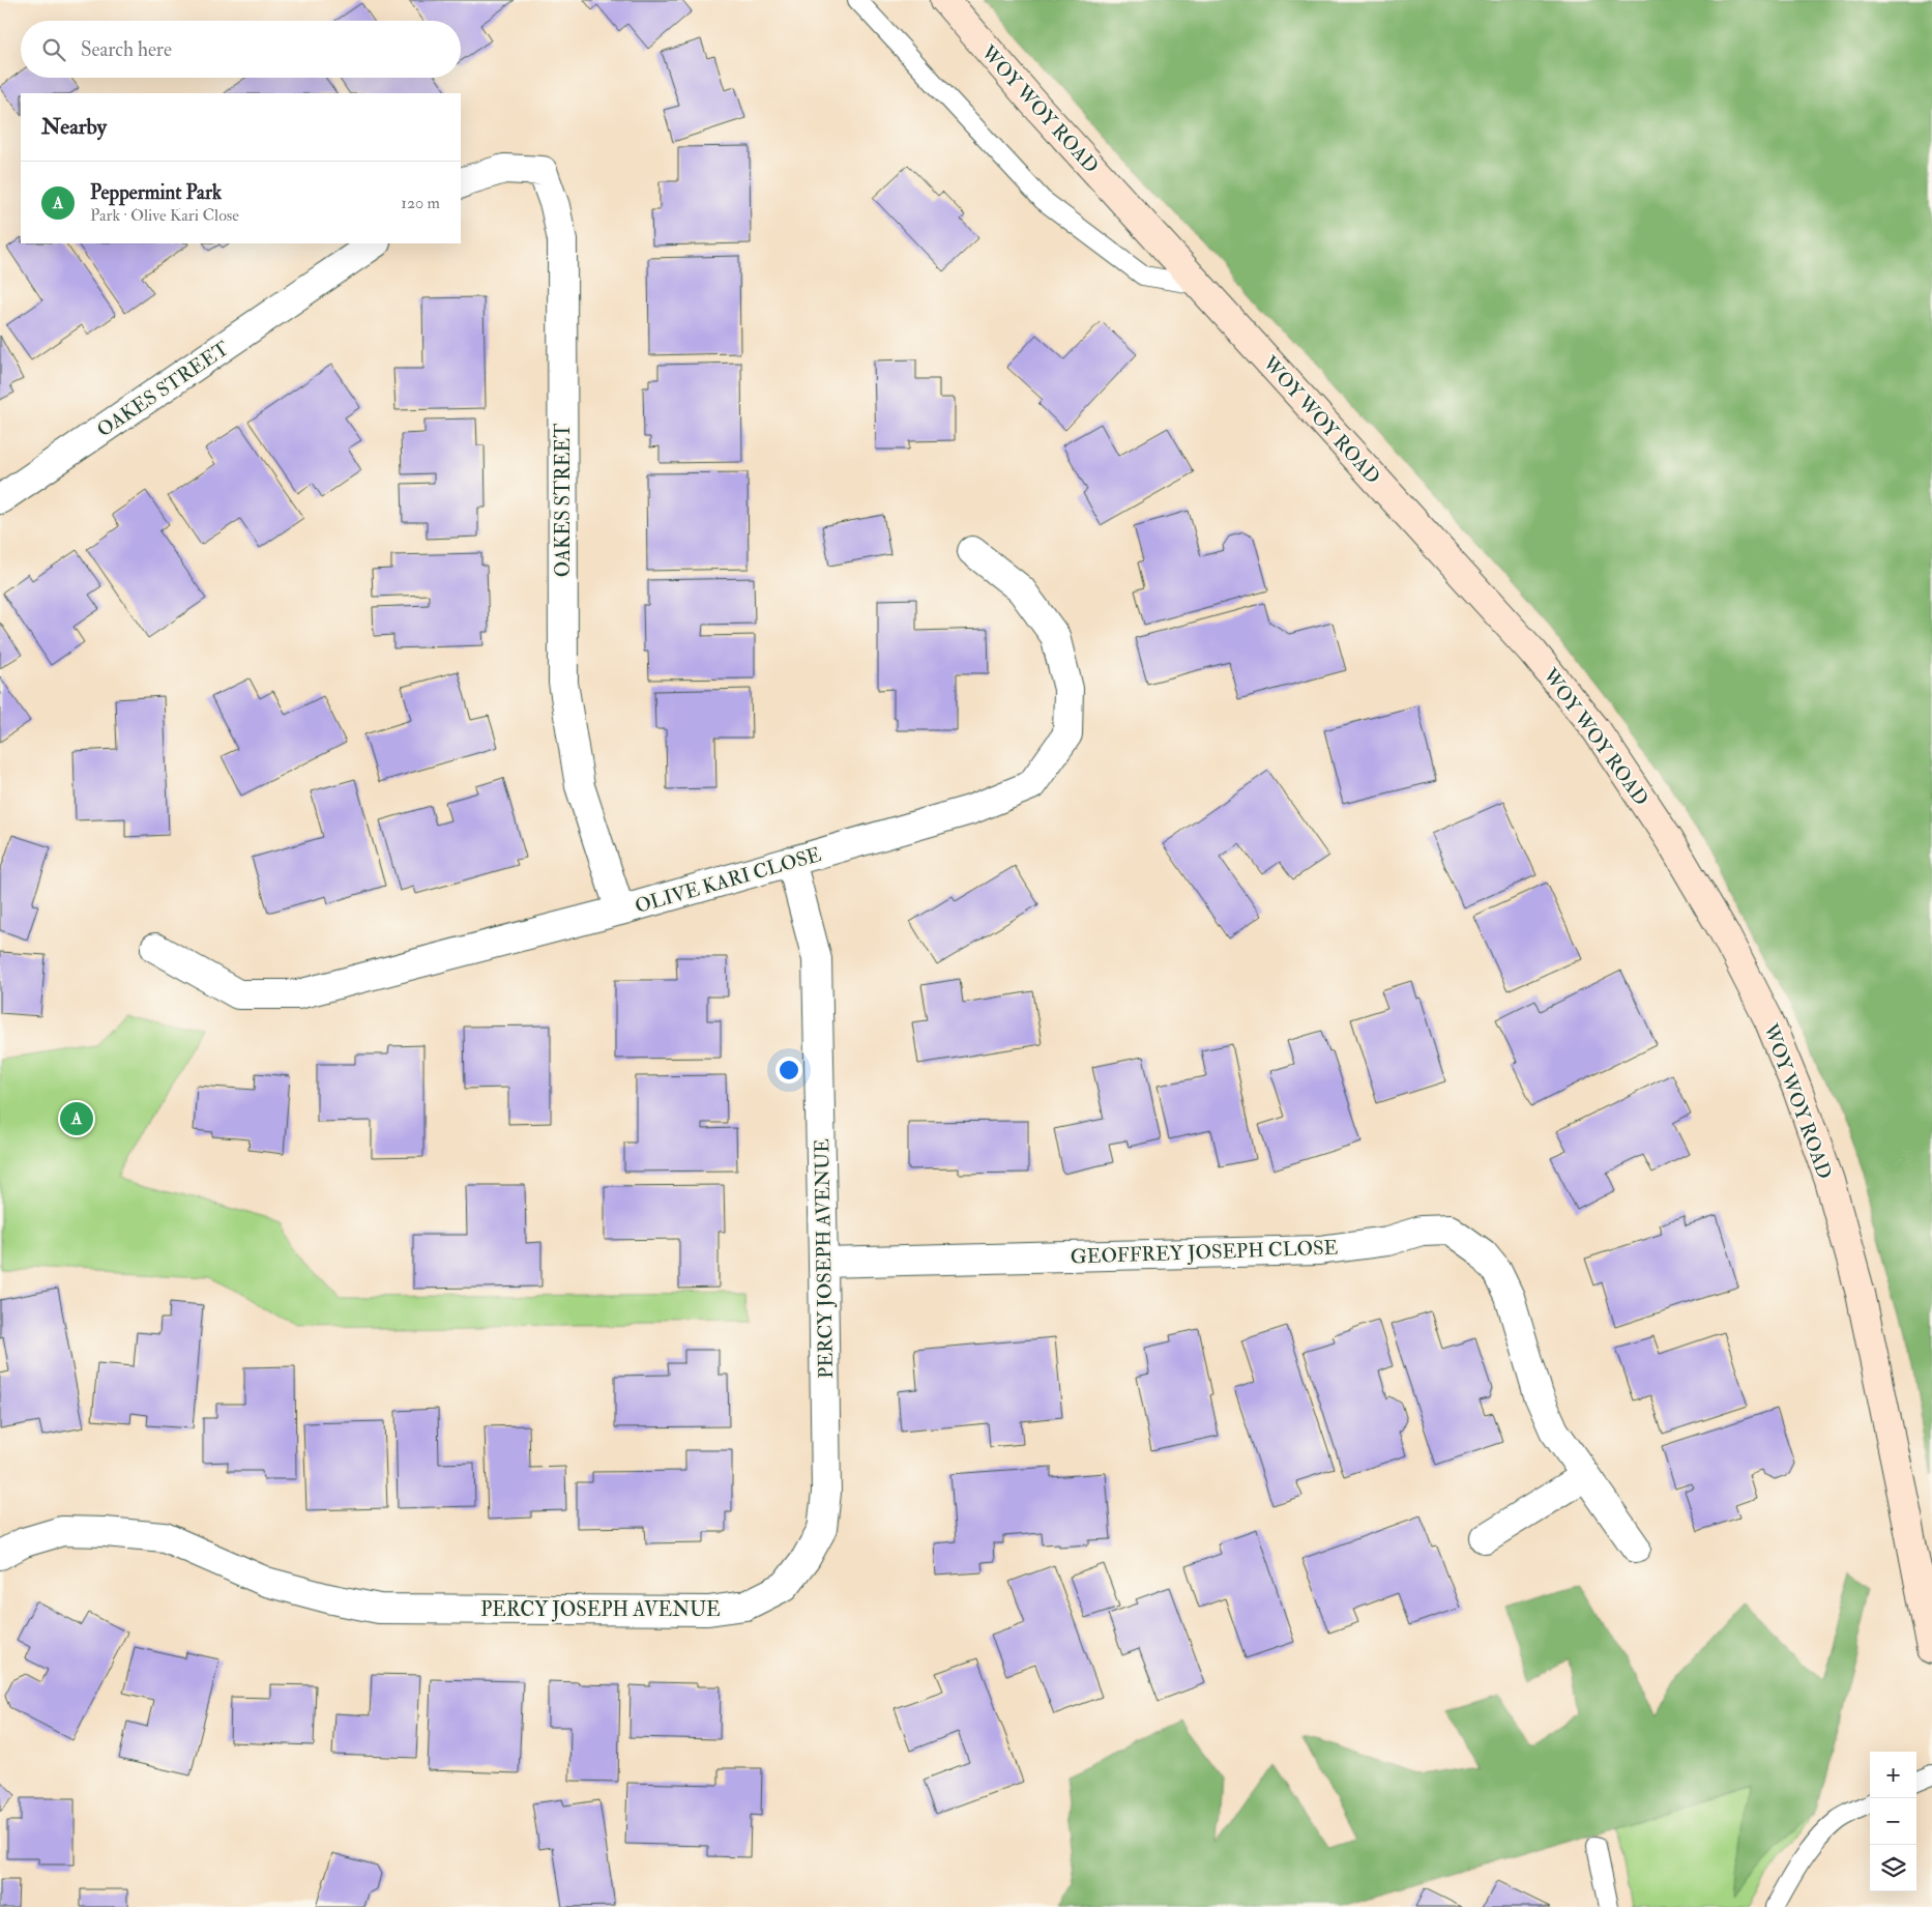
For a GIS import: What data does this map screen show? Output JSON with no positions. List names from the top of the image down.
{
  "streets": {
    "main road": ["WOY WOY ROAD"],
    "street": [
      "OAKES STREET",
      "OLIVE KARI CLOSE",
      "GEOFFREY JOSEPH CLOSE",
      "PERCY JOSEPH AVENUE"
    ]
  },
  "crossings": [
    ["OAKES STREET", "OLIVE KARI CLOSE"],
    ["OLIVE KARI CLOSE", "PERCY JOSEPH AVENUE"],
    ["GEOFFREY JOSEPH CLOSE", "PERCY JOSEPH AVENUE"]
  ],
  "page": {
    "search": "Search here",
    "heading": "Nearby",
    "list": [
      {
        "mark": "A",
        "name": "Peppermint Park",
        "note": "Park · Olive Kari Close",
        "value": "120 m"
      }
    ],
    "pins": "A",
    "map_buttons": ["+", "−"]
  }
}
